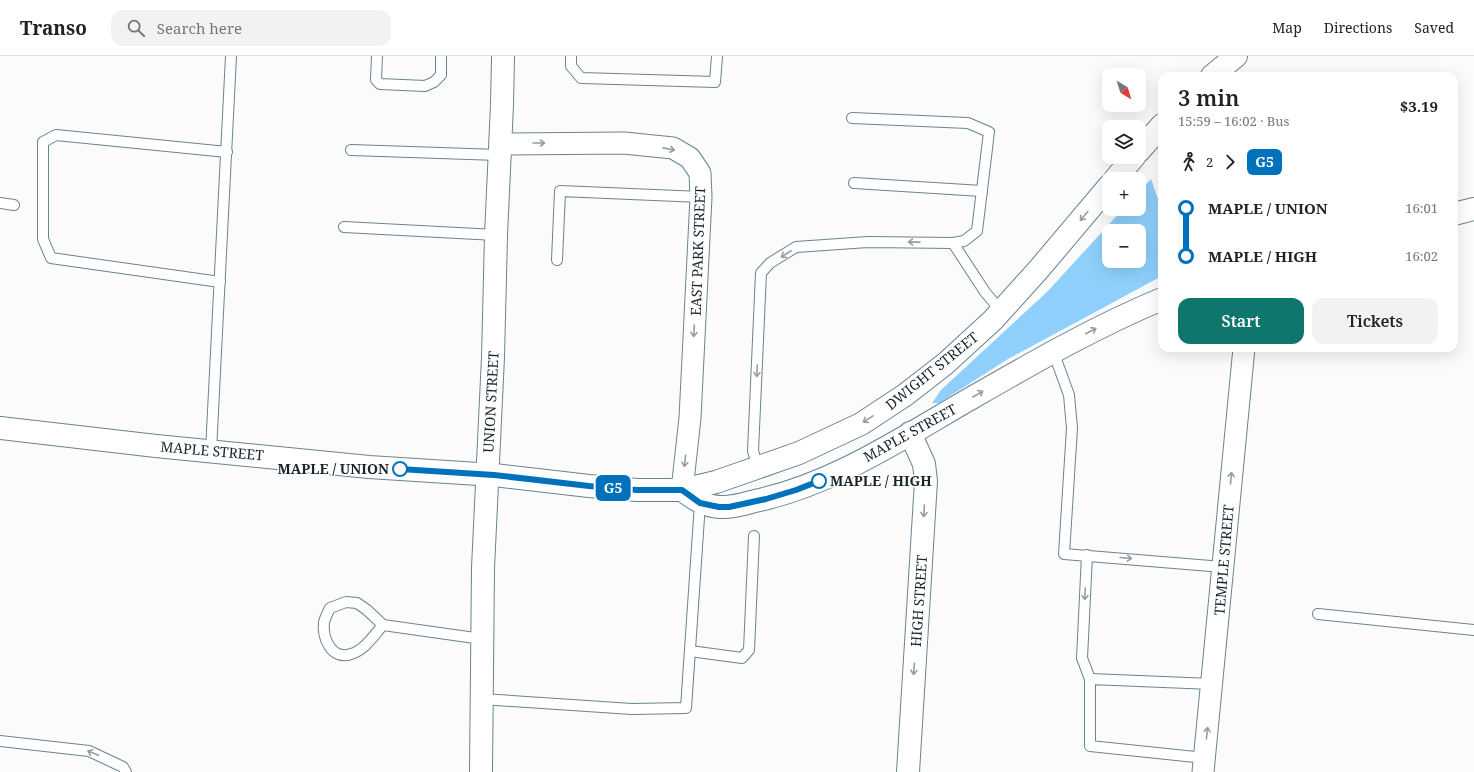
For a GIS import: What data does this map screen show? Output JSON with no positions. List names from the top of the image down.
{
  "streets": {
    "main road": [
      "DWIGHT STREET",
      "UNION STREET",
      "MAPLE STREET",
      "HIGH STREET"
    ],
    "street": ["EAST PARK STREET", "TEMPLE STREET"]
  },
  "crossings": [
    ["EAST PARK STREET", "DWIGHT STREET"],
    ["EAST PARK STREET", "UNION STREET"],
    ["EAST PARK STREET", "MAPLE STREET"],
    ["DWIGHT STREET", "MAPLE STREET"],
    ["UNION STREET", "MAPLE STREET"],
    ["MAPLE STREET", "HIGH STREET"]
  ],
  "one_way": ["DWIGHT STREET", "TEMPLE STREET", "HIGH STREET"],
  "places": ["MAPLE / UNION", "MAPLE / HIGH"],
  "lines": ["bus line G5"],
  "north": "bottom right",
  "page": {
    "header": "Transo",
    "search": "Search here",
    "nav": ["Map", "Directions", "Saved"],
    "on_map": "G5",
    "map_buttons": ["+", "−"],
    "heading": ["3 min", "15:59 – 16:02 · Bus", "$3.19"],
    "legs": ["2", "G5"],
    "list": [
      {
        "name": "MAPLE / UNION",
        "value": "16:01"
      },
      {
        "name": "MAPLE / HIGH",
        "value": "16:02"
      }
    ],
    "buttons": ["Start", "Tickets"]
  }
}
